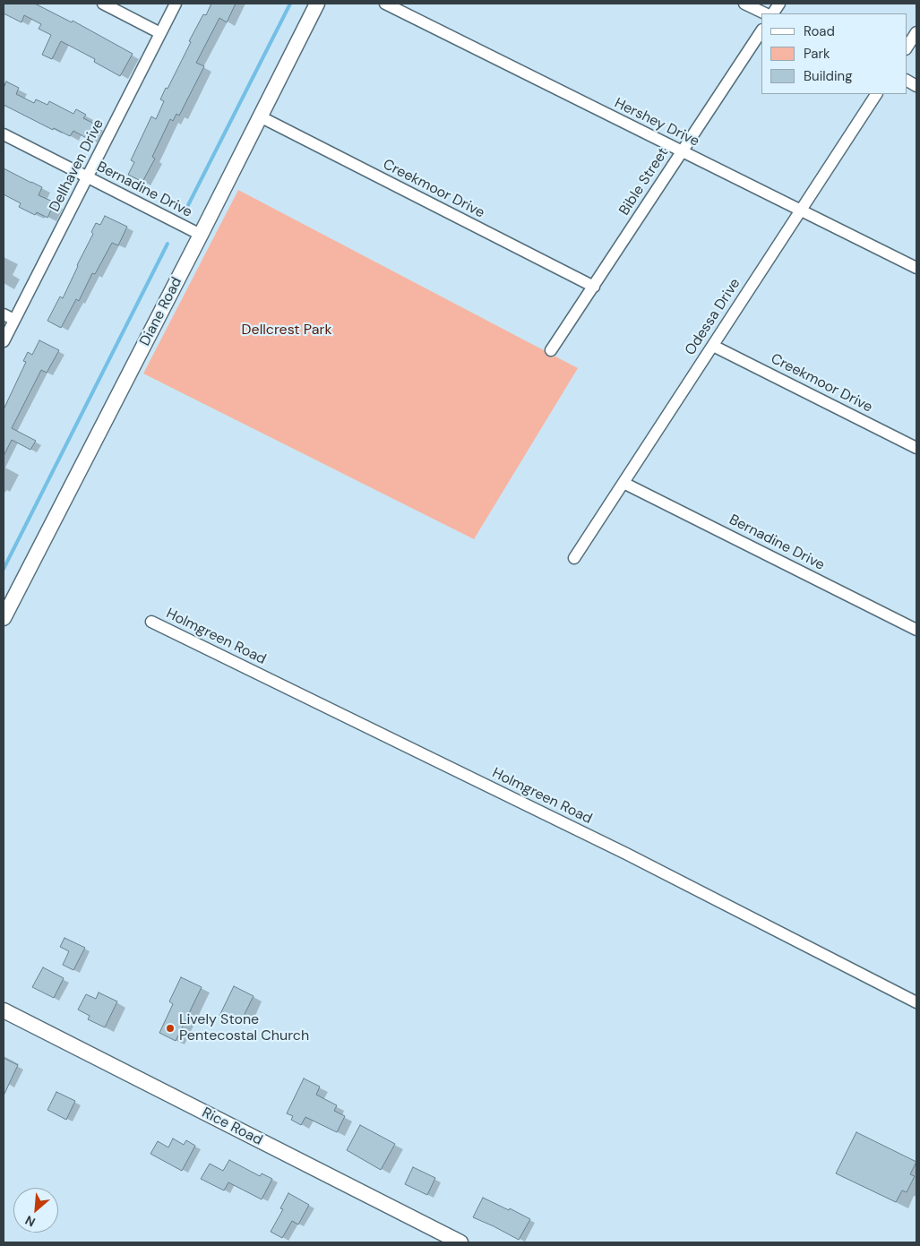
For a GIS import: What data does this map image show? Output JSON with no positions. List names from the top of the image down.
{
  "streets": {
    "street": [
      "Hershey Drive",
      "Dellhaven Drive",
      "Bible Street",
      "Creekmoor Drive",
      "Bernadine Drive",
      "Diane Road",
      "Odessa Drive",
      "Holmgreen Road",
      "Rice Road"
    ]
  },
  "crossings": [
    ["Hershey Drive", "Bible Street"],
    ["Hershey Drive", "Odessa Drive"],
    ["Dellhaven Drive", "Bernadine Drive"],
    ["Bible Street", "Creekmoor Drive"],
    ["Creekmoor Drive", "Diane Road"],
    ["Creekmoor Drive", "Odessa Drive"],
    ["Bernadine Drive", "Diane Road"],
    ["Bernadine Drive", "Odessa Drive"]
  ],
  "parks": ["Dellcrest Park"],
  "places": ["Lively Stone Pentecostal Church"],
  "legend": ["Road", "Park", "Building"],
  "north": "bottom left"
}
